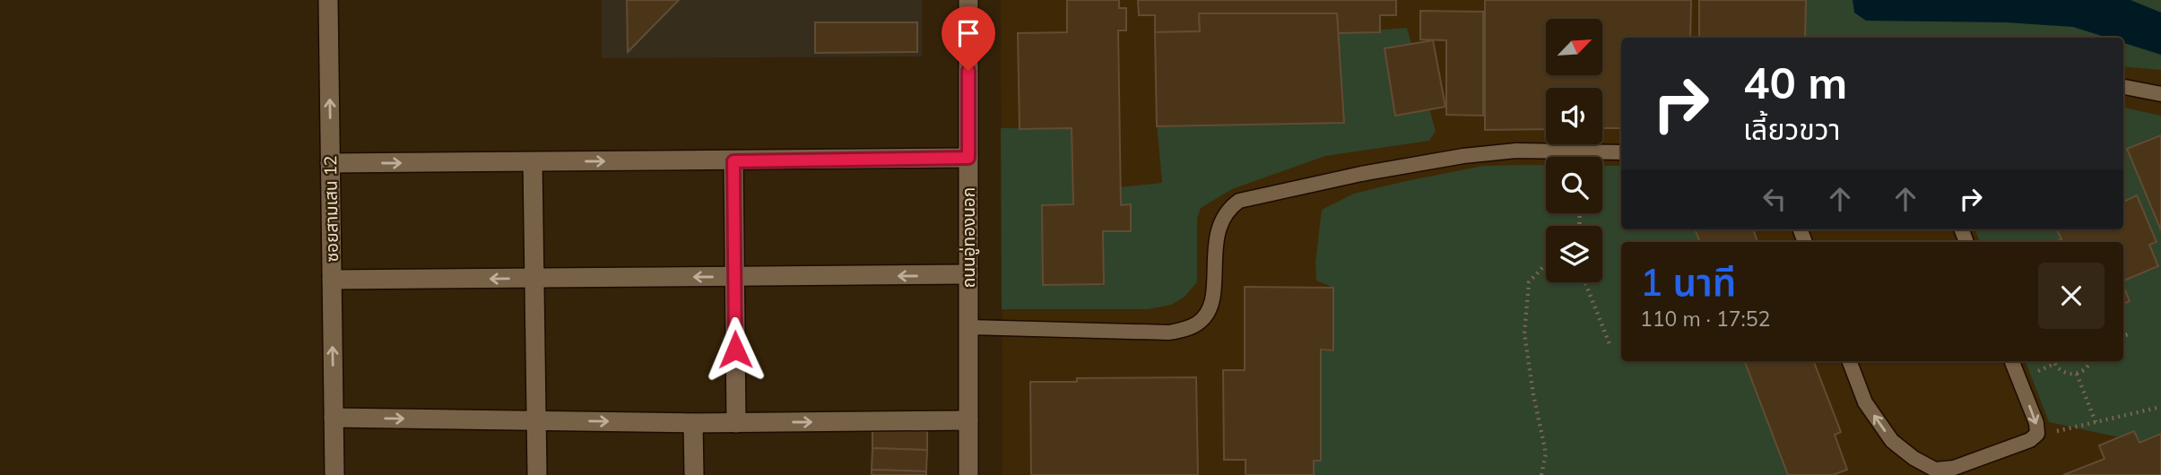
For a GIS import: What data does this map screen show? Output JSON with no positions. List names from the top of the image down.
{
  "streets": {
    "street": ["ซอยสามเสน 12", "ถนนอู่ทองนอก"]
  },
  "one_way": ["ซอยสามเสน 12"],
  "north": "top right",
  "page": {
    "turn": ["40 m", "เลี้ยวขวา"],
    "heading": ["1 นาที", "110 m · 17:52"]
  }
}
